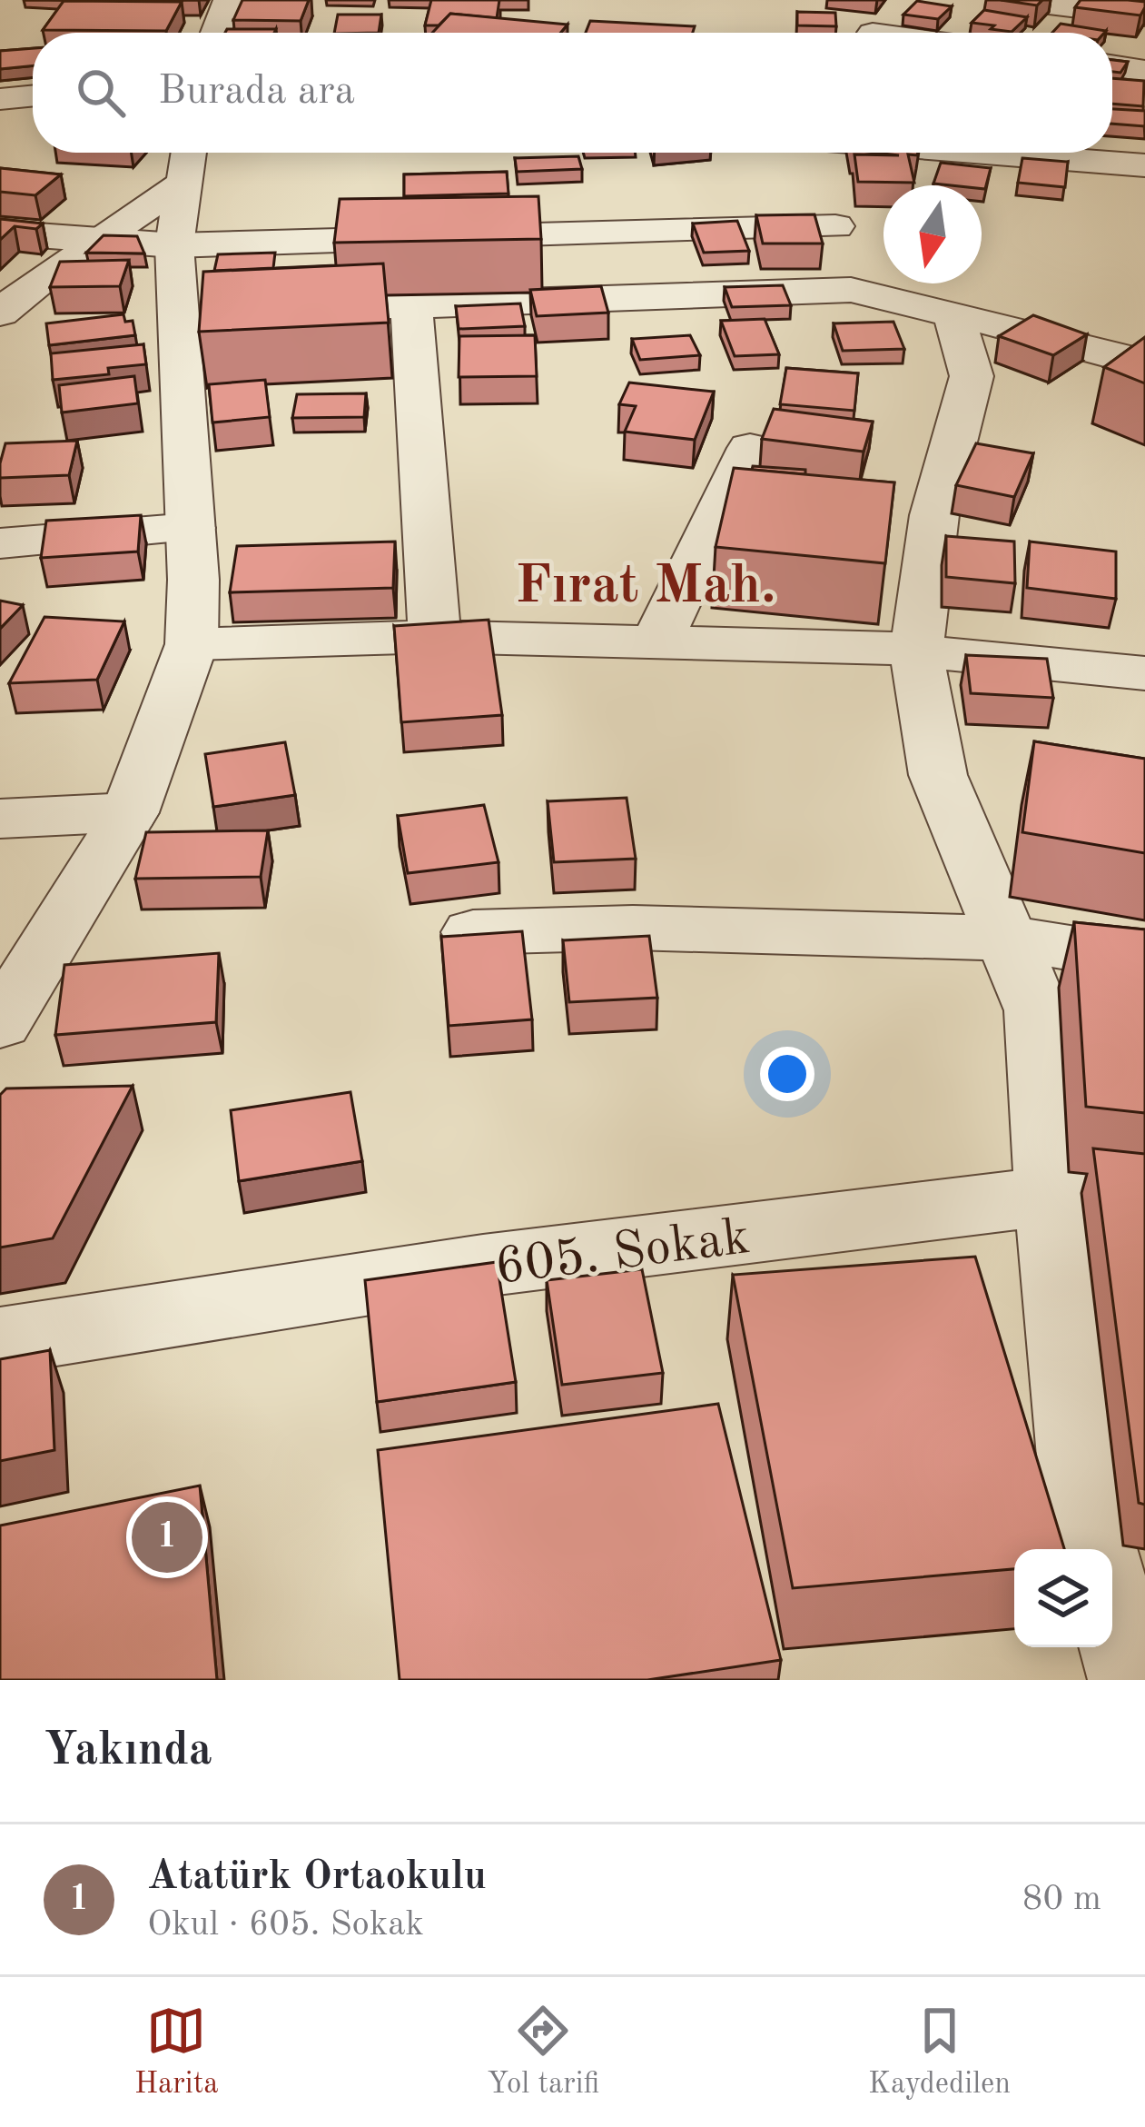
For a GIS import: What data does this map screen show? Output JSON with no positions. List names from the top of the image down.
{
  "streets": {
    "street": ["605. Sokak"]
  },
  "districts": ["Fırat Mah."],
  "north": "bottom",
  "page": {
    "search": "Burada ara",
    "pins": "1",
    "heading": "Yakında",
    "list": [
      {
        "mark": "1",
        "name": "Atatürk Ortaokulu",
        "note": "Okul · 605. Sokak",
        "value": "80 m"
      }
    ],
    "nav": ["Harita", "Yol tarifi", "Kaydedilen"]
  }
}
